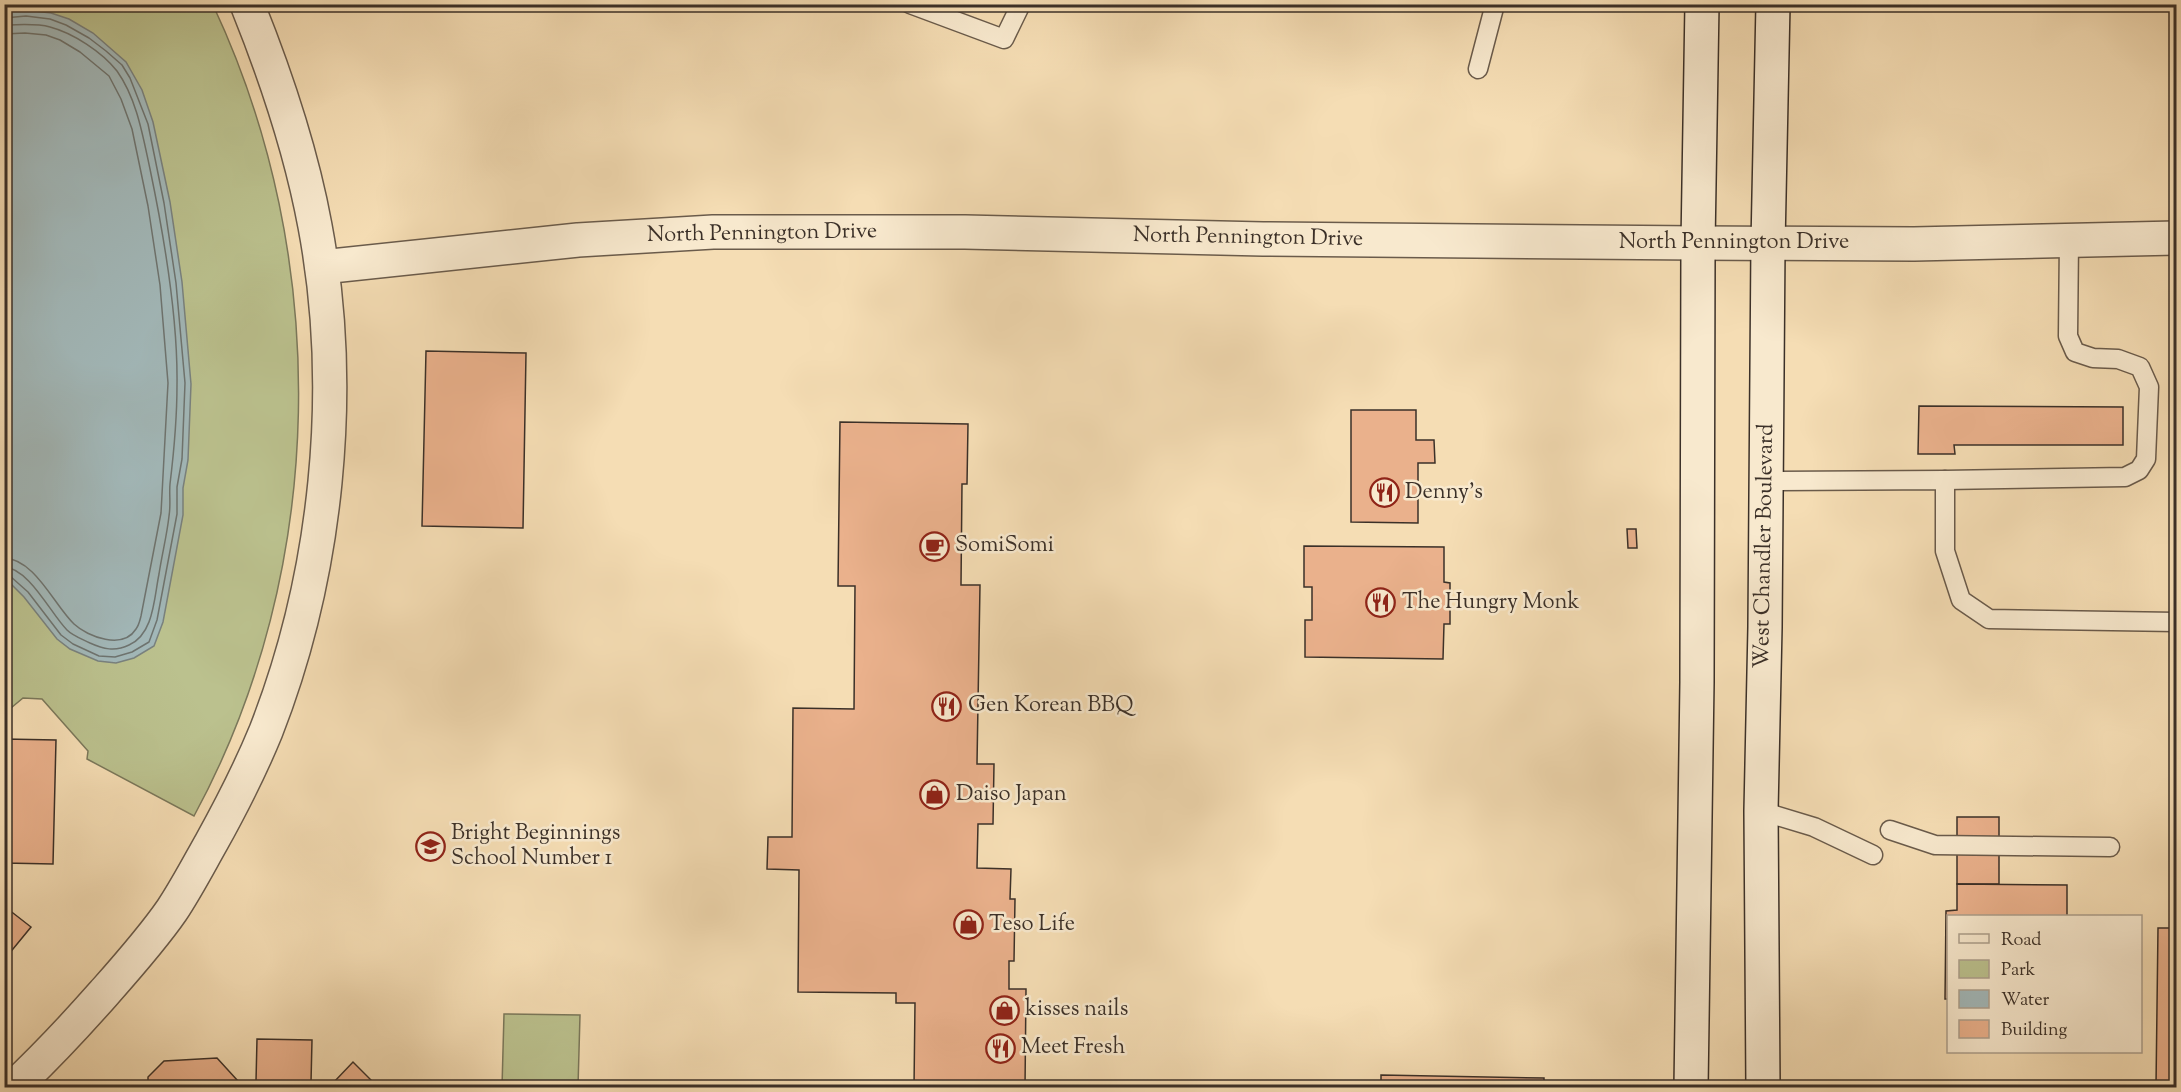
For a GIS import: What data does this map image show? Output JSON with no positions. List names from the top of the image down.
{
  "streets": {
    "street": ["North Pennington Drive", "West Chandler Boulevard"]
  },
  "crossings": [
    ["North Pennington Drive", "West Chandler Boulevard"]
  ],
  "places": {
    "restaurant": [
      "Denny's",
      "The Hungry Monk",
      "Gen Korean BBQ",
      "Meet Fresh"
    ],
    "cafe": ["SomiSomi"],
    "shop": ["Daiso Japan", "Teso Life", "kisses nails"],
    "school or university": ["Bright Beginnings School Number 1"]
  },
  "legend": [
    "Road",
    "Park",
    "Water",
    "Building"
  ]
}
